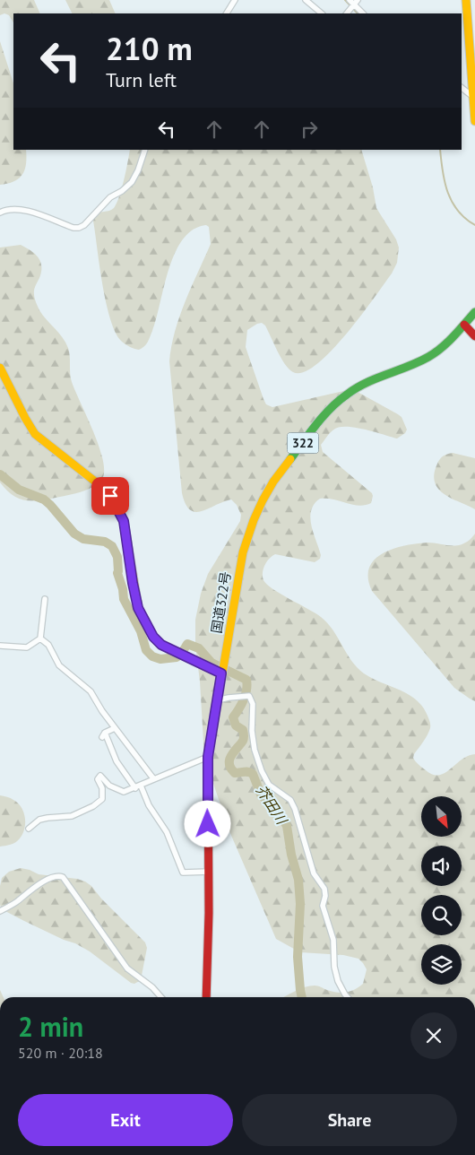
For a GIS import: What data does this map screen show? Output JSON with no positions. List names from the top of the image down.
{
  "streets": {
    "main road": ["322", "国道322号"]
  },
  "water": ["芥田川"],
  "north": "bottom right",
  "page": {
    "turn": ["210 m", "Turn left"],
    "heading": ["2 min", "520 m · 20:18"],
    "buttons": ["Exit", "Share"]
  }
}
